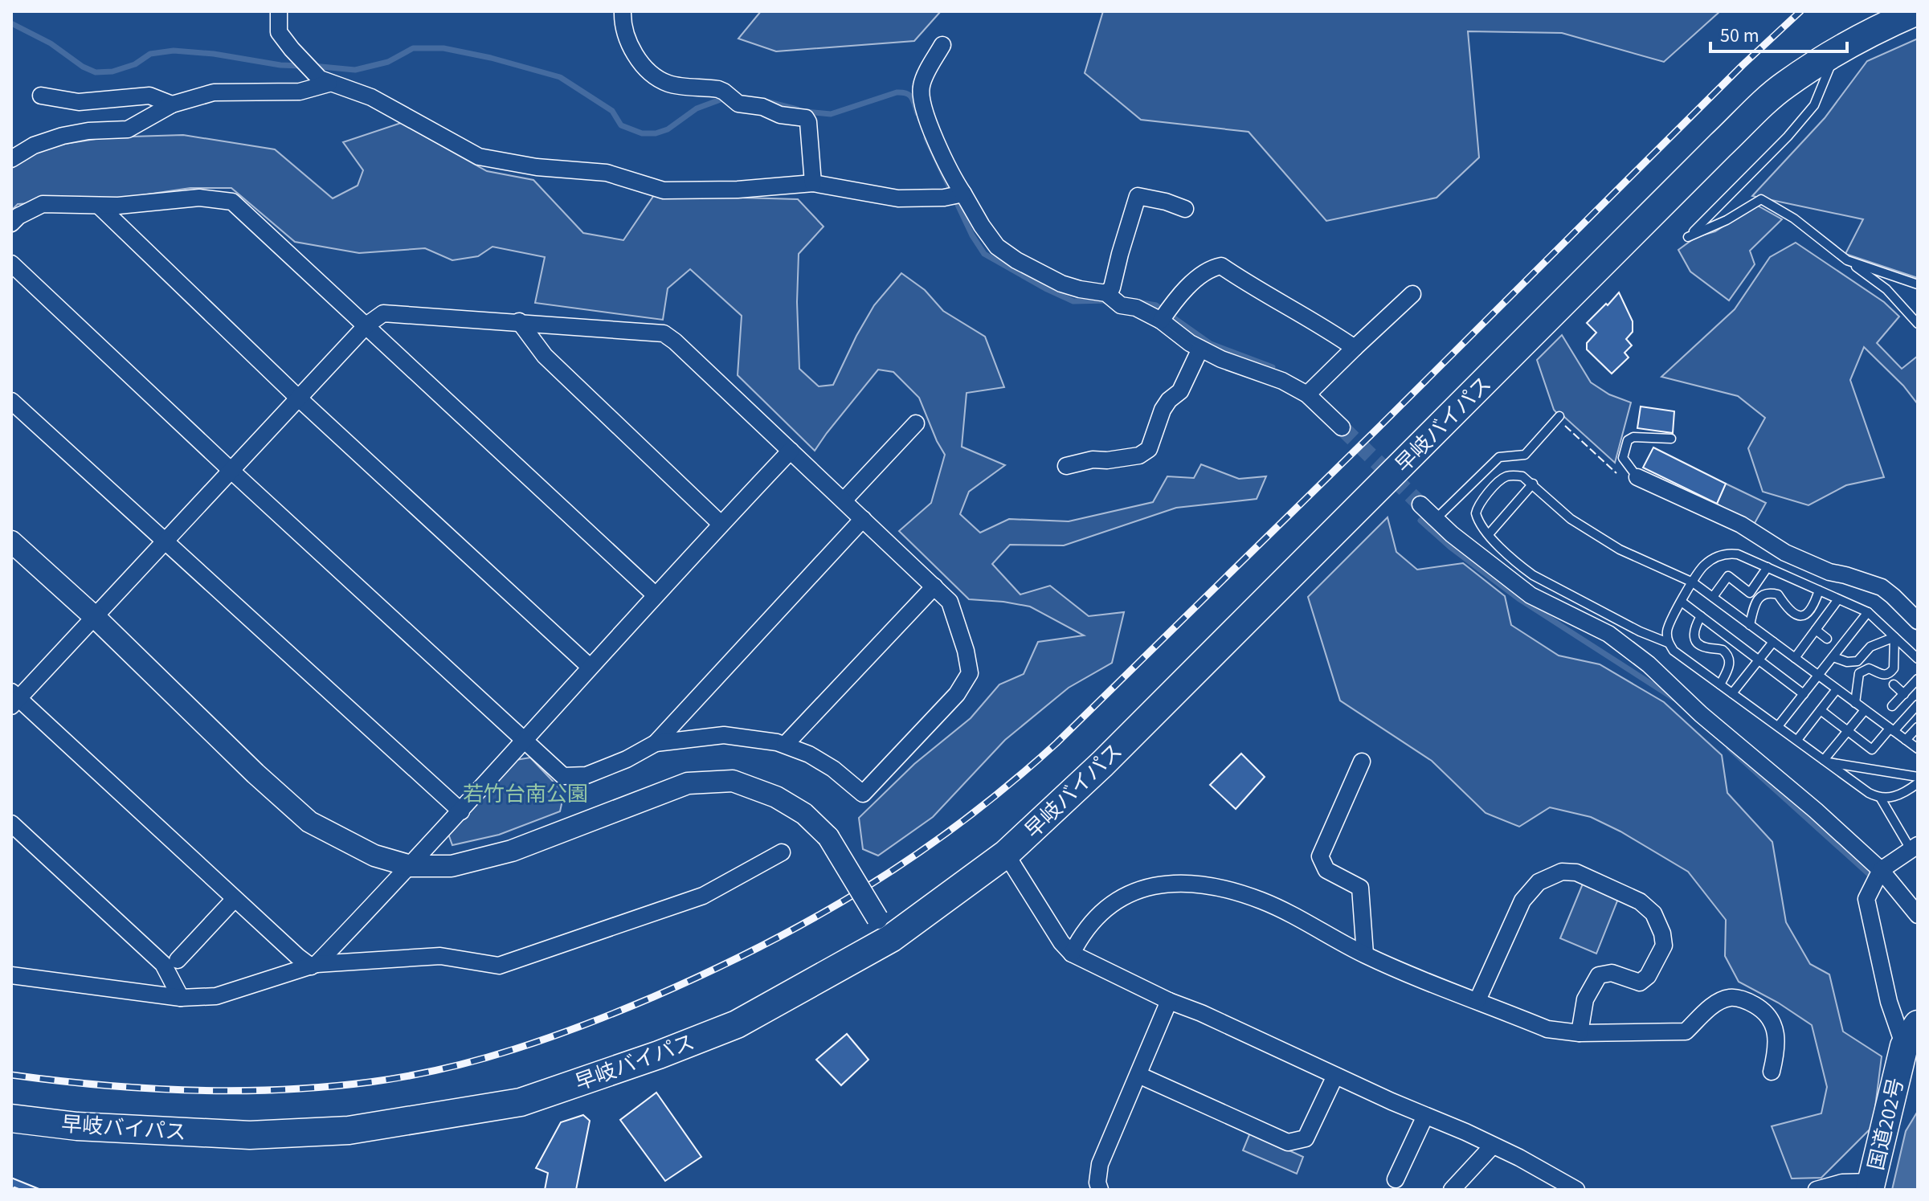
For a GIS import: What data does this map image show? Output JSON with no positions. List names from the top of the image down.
{
  "streets": {
    "highway": ["早岐バイパス", "国道202号"]
  },
  "parks": ["若竹台南公園"],
  "scale_bar": "50 m"
}
